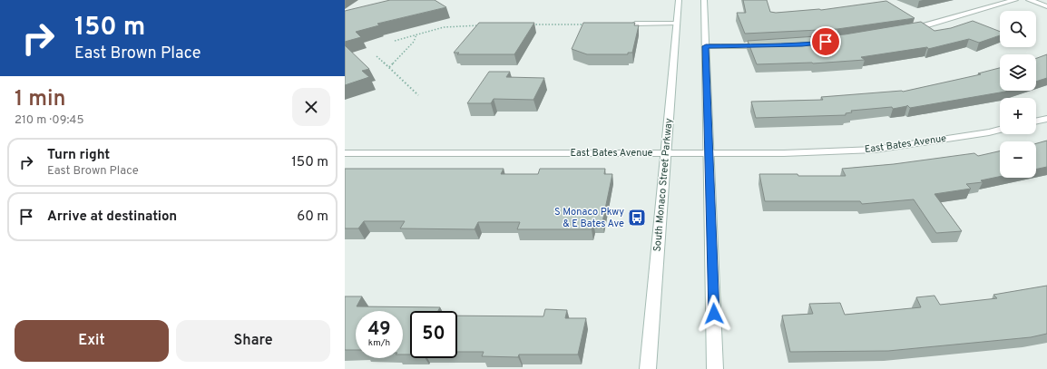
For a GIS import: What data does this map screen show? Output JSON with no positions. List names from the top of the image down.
{
  "streets": {
    "main road": ["East Bates Avenue", "South Monaco Street Parkway"]
  },
  "crossings": [
    ["East Bates Avenue", "South Monaco Street Parkway"]
  ],
  "places": {
    "bus stop": ["S Monaco Pkwy & E Bates Ave"]
  },
  "page": {
    "turn": ["150 m", "East Brown Place"],
    "map_buttons": ["+", "−"],
    "heading": ["1 min", "210 m · 09:45"],
    "list": [
      {
        "name": "Turn right",
        "note": "East Brown Place",
        "value": "150 m"
      },
      {
        "name": "Arrive at destination",
        "value": "60 m"
      }
    ],
    "speed": "49 km/h",
    "limit": "50",
    "buttons": ["Exit", "Share"]
  }
}
